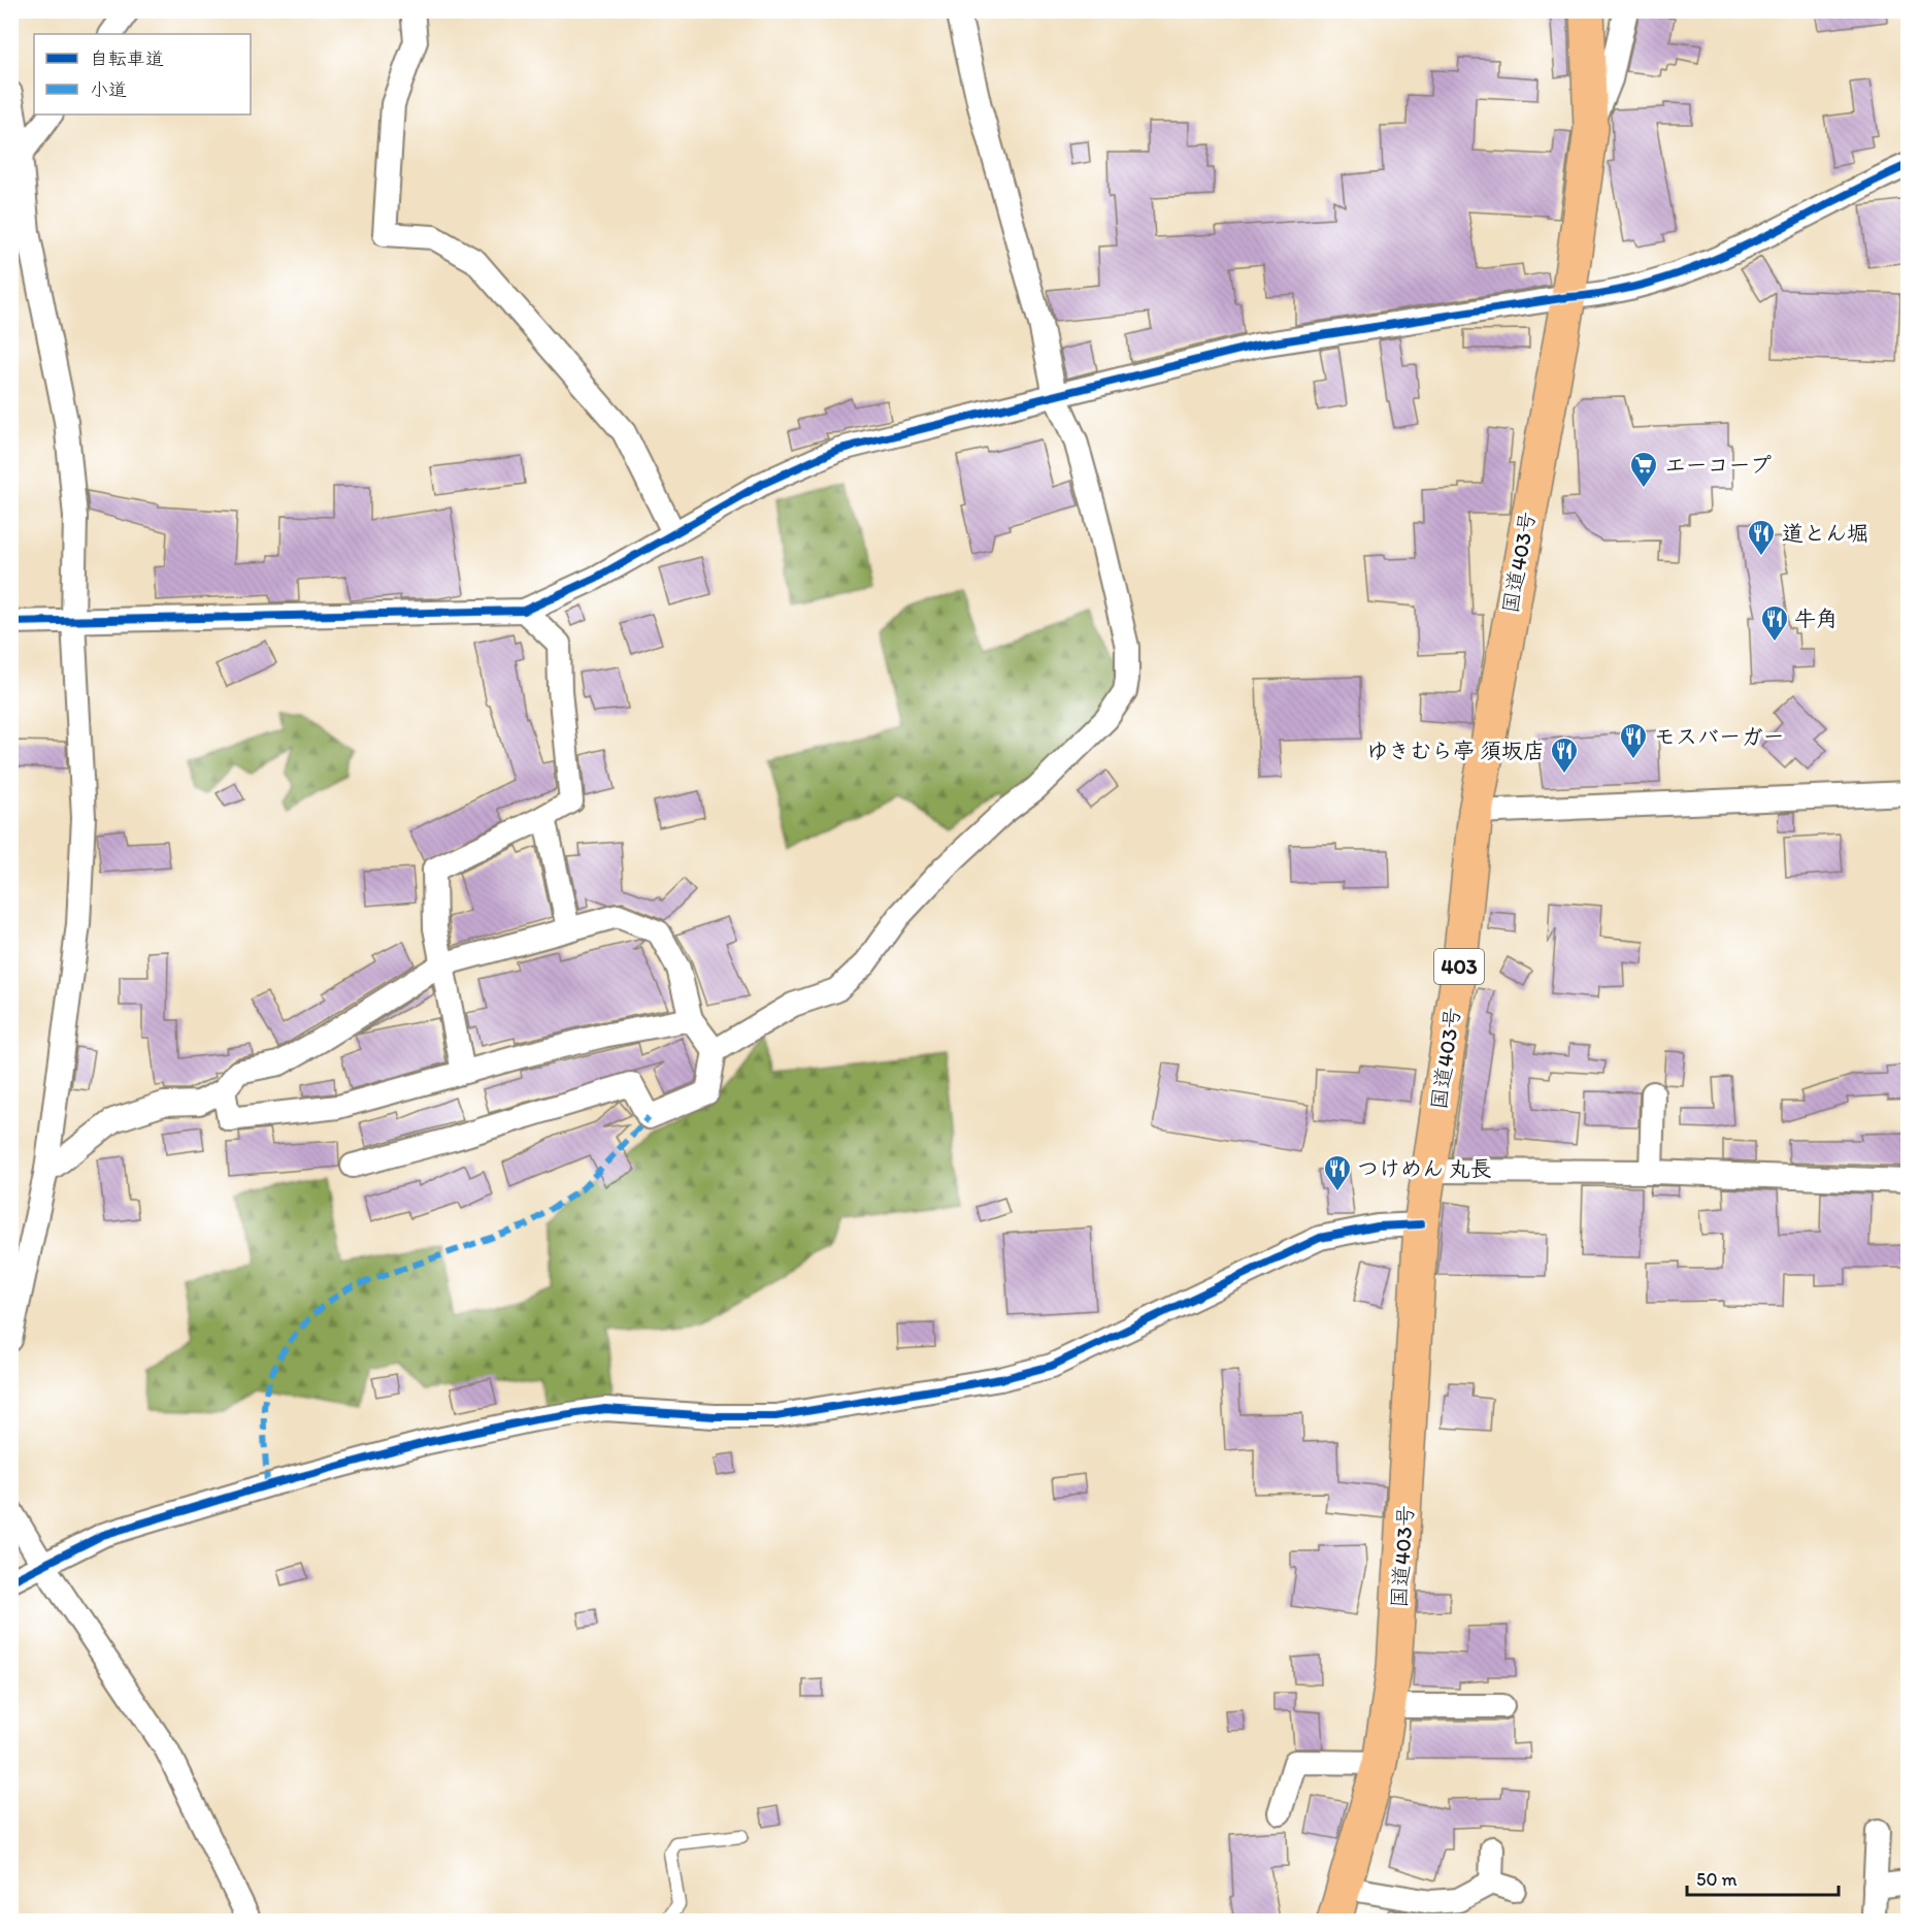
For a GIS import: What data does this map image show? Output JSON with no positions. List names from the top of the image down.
{
  "streets": {
    "highway": ["国道403号", "403"]
  },
  "places": {
    "supermarket": ["エーコープ"],
    "restaurant": [
      "道とん堀",
      "牛角",
      "モスバーガー",
      "ゆきむら亭 須坂店",
      "つけめん 丸長"
    ]
  },
  "legend": ["自転車道", "小道"],
  "scale_bar": "50 m"
}
